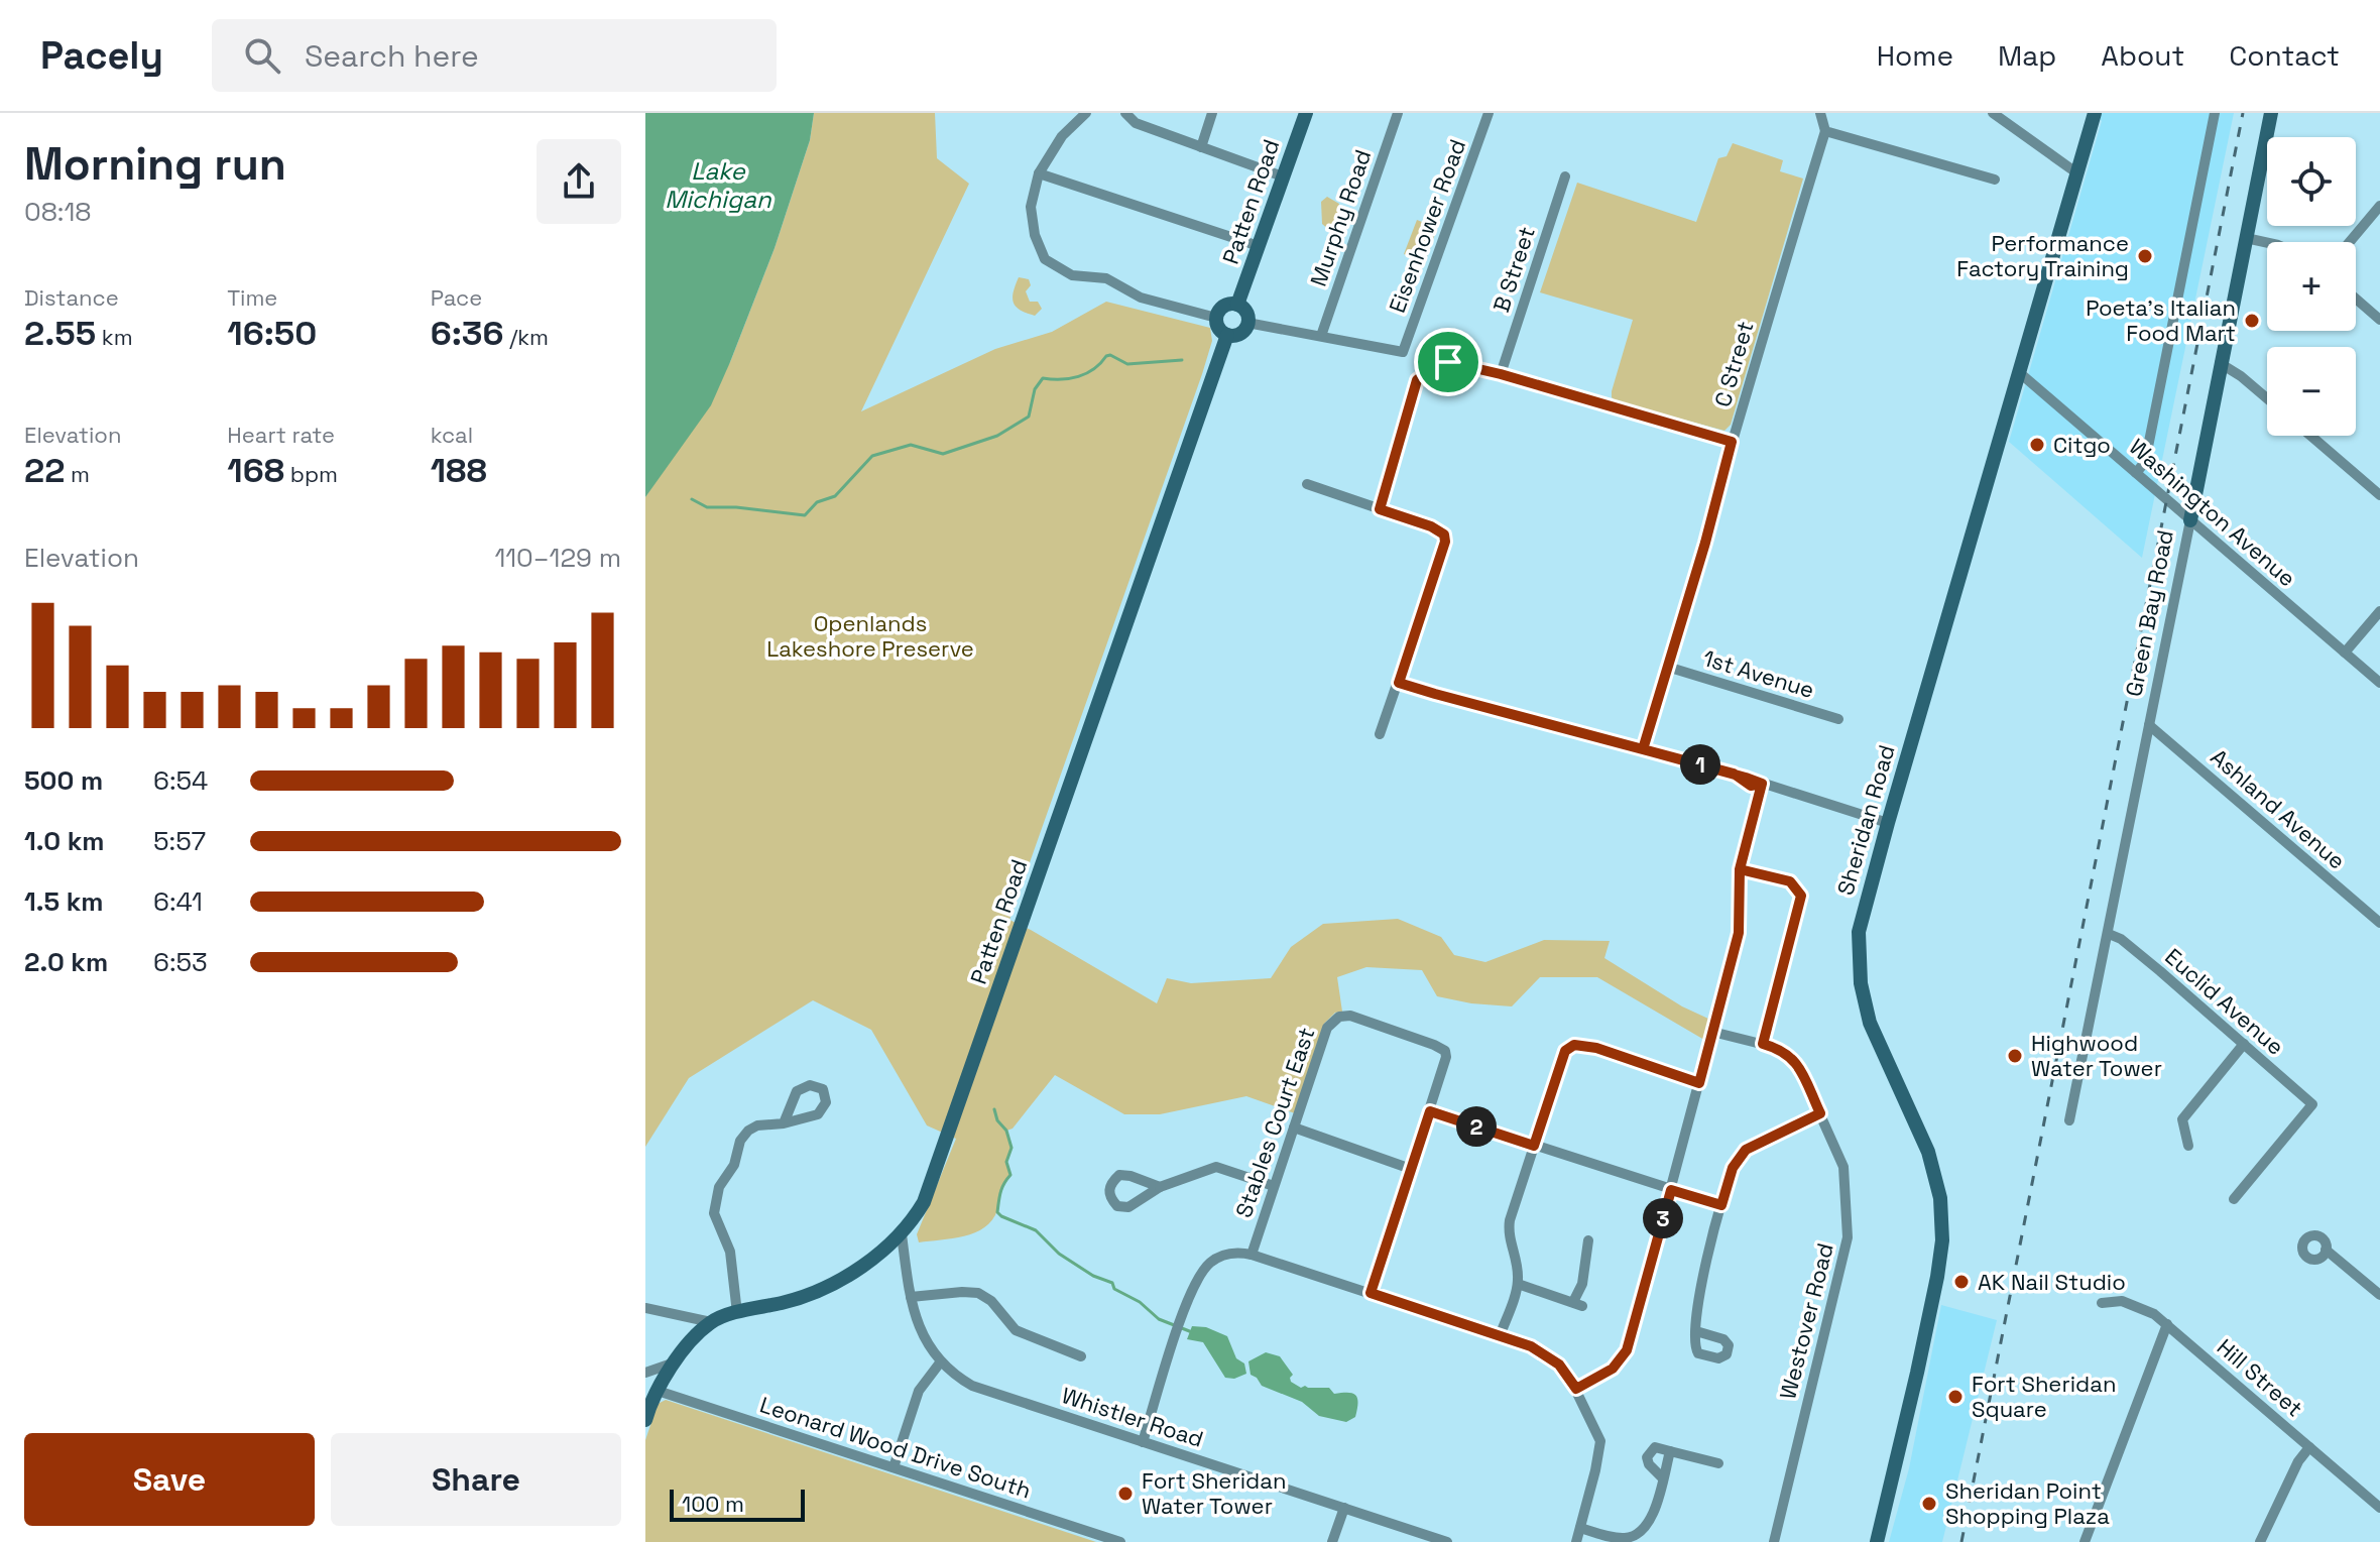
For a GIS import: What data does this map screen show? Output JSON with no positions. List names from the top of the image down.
{
  "streets": {
    "street": [
      "Patten Road",
      "Murphy Road",
      "Eisenhower Road",
      "B Street",
      "C Street",
      "Washington Avenue",
      "Green Bay Road",
      "1st Avenue",
      "Ashland Avenue",
      "Sheridan Road",
      "Euclid Avenue",
      "Stables Court East",
      "Westover Road",
      "Hill Street",
      "Whistler Road",
      "Leonard Wood Drive South"
    ]
  },
  "crossings": [
    ["Patten Road", "Whistler Road"],
    ["Patten Road", "Leonard Wood Drive South"],
    ["Murphy Road", "Eisenhower Road"],
    ["C Street", "1st Avenue"],
    ["Washington Avenue", "Green Bay Road"],
    ["Washington Avenue", "Sheridan Road"],
    ["Green Bay Road", "Ashland Avenue"],
    ["Green Bay Road", "Euclid Avenue"]
  ],
  "water": ["Lake Michigan"],
  "parks": ["Openlands Lakeshore Preserve"],
  "places": [
    "Performance Factory Training",
    "Poeta's Italian Food Mart",
    "Citgo",
    "Highwood Water Tower",
    "AK Nail Studio",
    "Fort Sheridan Square",
    "Fort Sheridan Water Tower",
    "Sheridan Point Shopping Plaza"
  ],
  "scale_bar": "100 m",
  "page": {
    "header": "Pacely",
    "search": "Search here",
    "nav": [
      "Home",
      "Map",
      "About",
      "Contact"
    ],
    "heading": ["Morning run", "08:18"],
    "map_buttons": ["+", "−"],
    "stats": [
      ["Distance", "2.55 km"],
      ["Time", "16:50"],
      ["Pace", "6:36 /km"],
      ["Elevation", "22 m"],
      ["Heart rate", "168 bpm"],
      ["kcal", "188"]
    ],
    "chart": ["Elevation", "110–129 m"],
    "pins": ["1", "2", "3"],
    "list": [
      {
        "name": "500 m",
        "note": "6:54"
      },
      {
        "name": "1.0 km",
        "note": "5:57"
      },
      {
        "name": "1.5 km",
        "note": "6:41"
      },
      {
        "name": "2.0 km",
        "note": "6:53"
      }
    ],
    "buttons": ["Save", "Share"],
    "scale": "100 m"
  }
}
